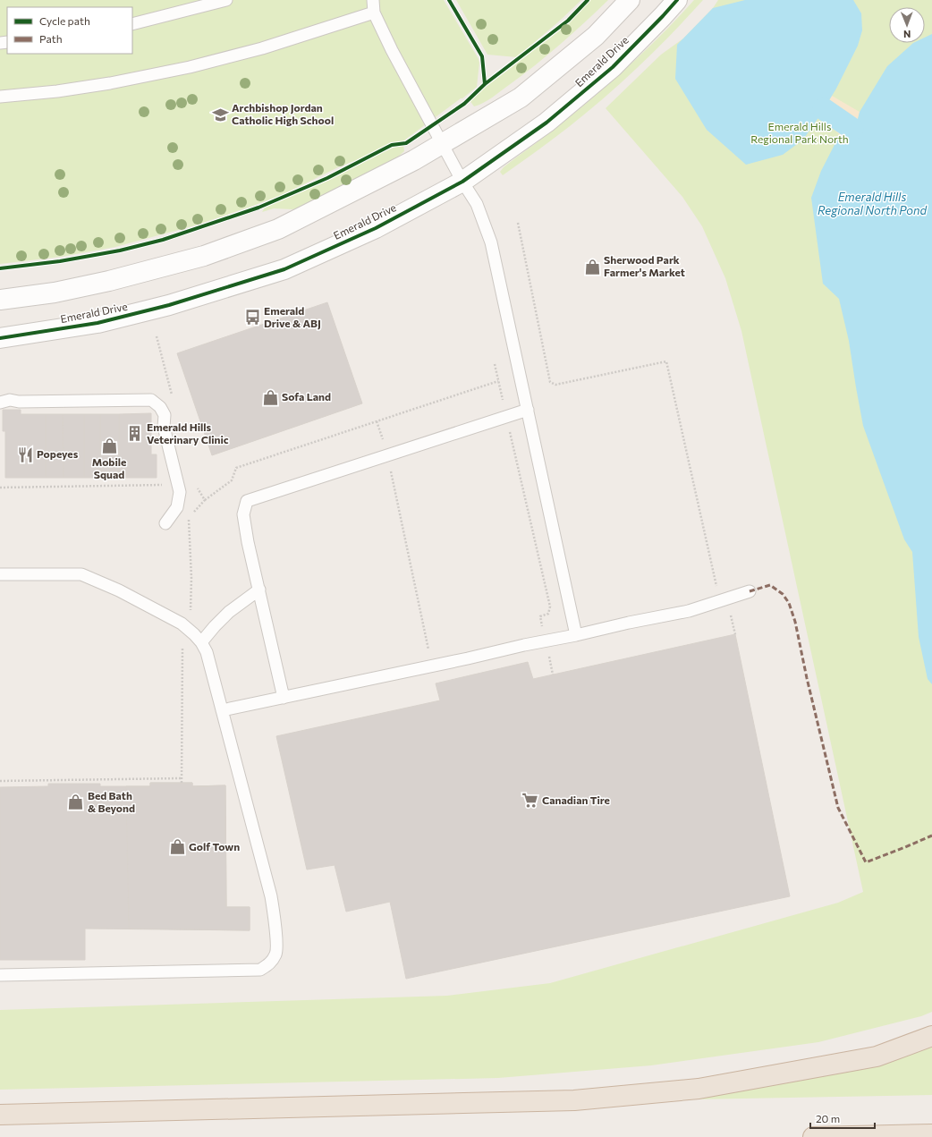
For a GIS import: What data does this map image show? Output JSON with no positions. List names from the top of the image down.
{
  "streets": {
    "street": ["Emerald Drive"]
  },
  "water": ["Emerald Hills Regional North Pond"],
  "parks": ["Emerald Hills Regional Park North"],
  "places": {
    "school or university": ["Archbishop Jordan Catholic High School"],
    "shop": [
      "Sherwood Park Farmer's Market",
      "Sofa Land",
      "Mobile Squad",
      "Bed Bath & Beyond",
      "Golf Town"
    ],
    "bus stop": ["Emerald Drive & ABJ"],
    "building": ["Emerald Hills Veterinary Clinic"],
    "restaurant": ["Popeyes"],
    "supermarket": ["Canadian Tire"]
  },
  "legend": ["Cycle path", "Path"],
  "scale_bar": "20 m",
  "north": "bottom"
}
